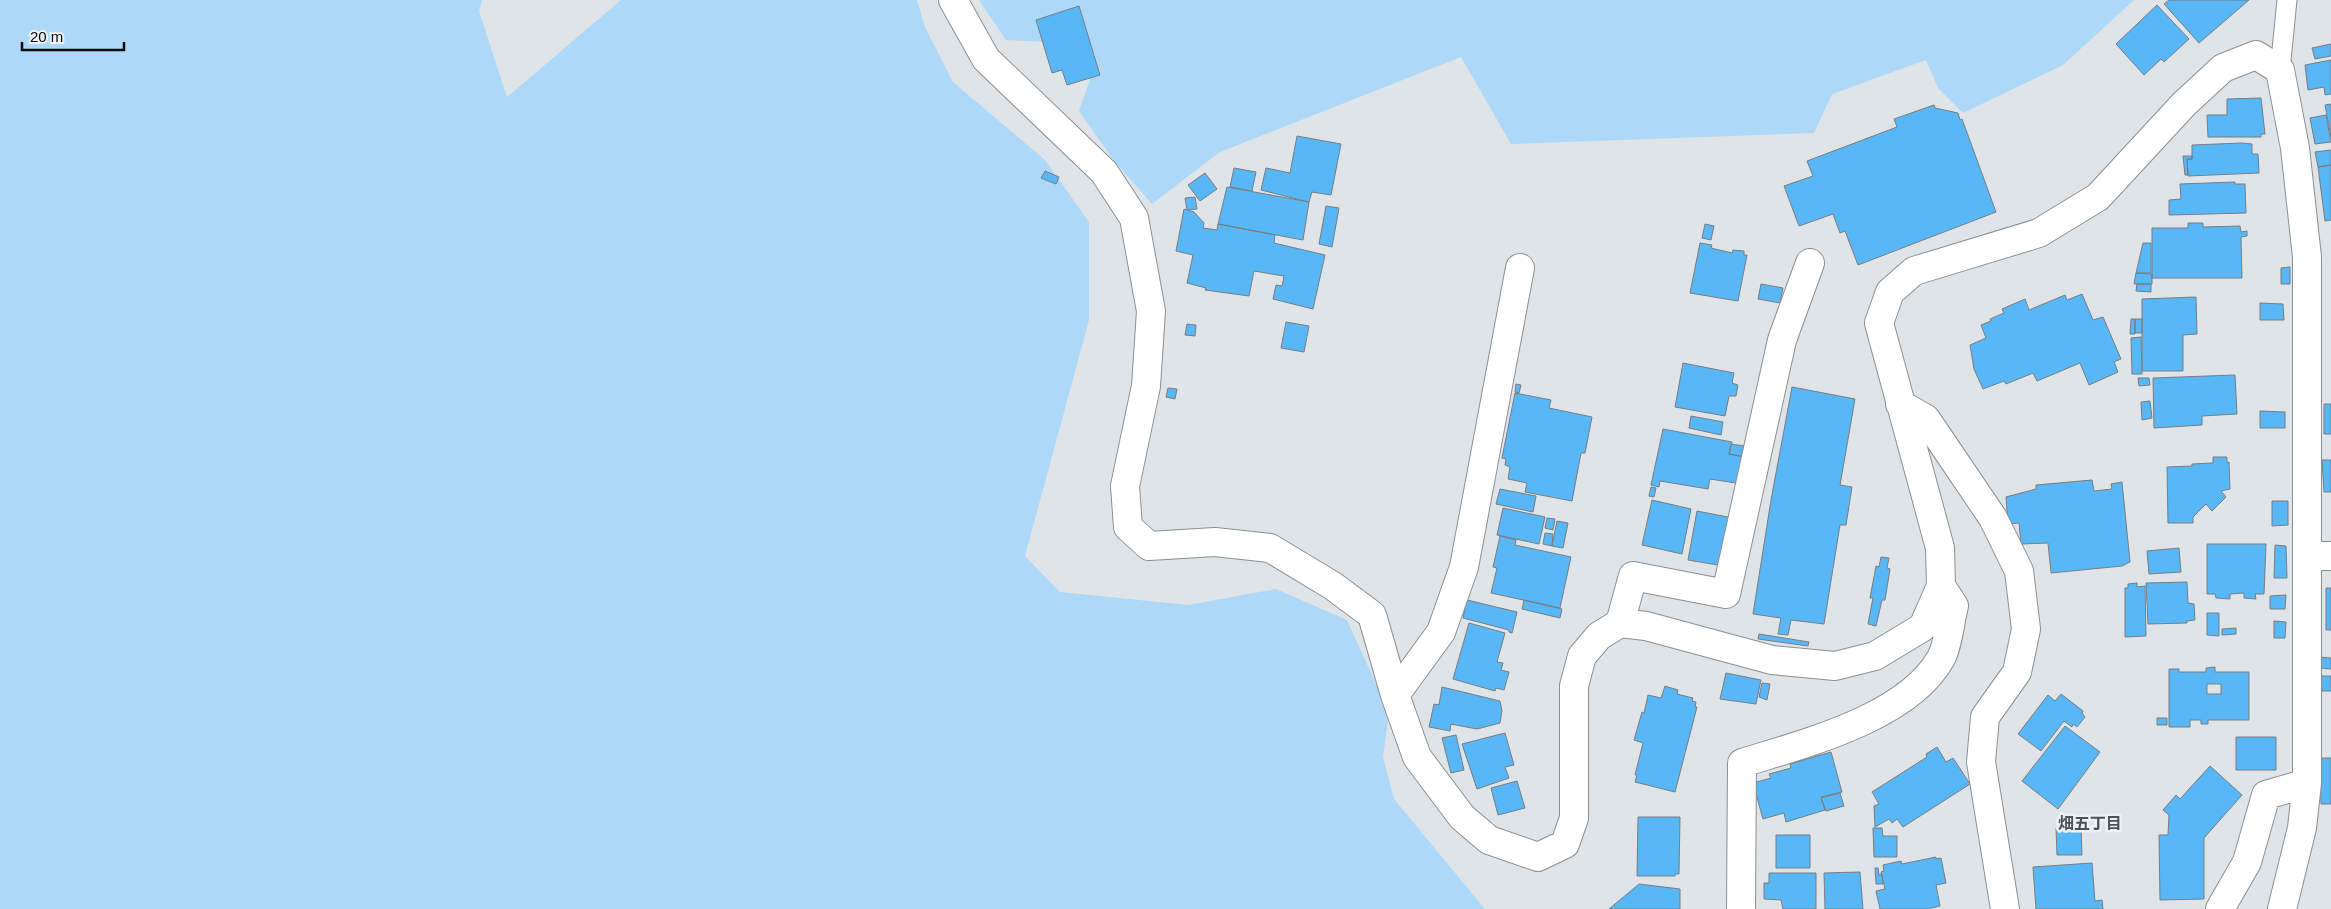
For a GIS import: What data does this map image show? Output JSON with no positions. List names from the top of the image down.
{
  "districts": ["畑五丁目"],
  "scale_bar": "20 m"
}
